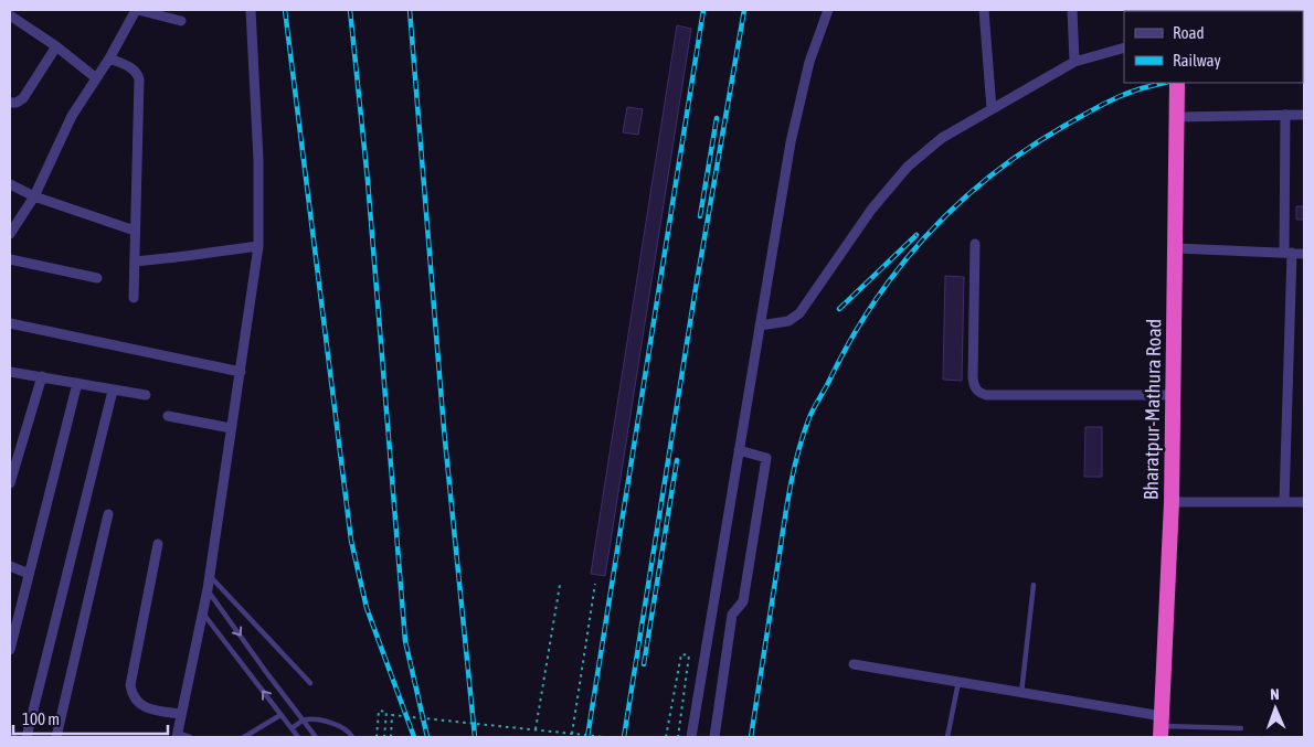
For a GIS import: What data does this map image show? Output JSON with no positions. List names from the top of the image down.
{
  "streets": {
    "highway": ["Bharatpur-Mathura Road"]
  },
  "legend": ["Road", "Railway"],
  "scale_bar": "100 m",
  "north": "top"
}
